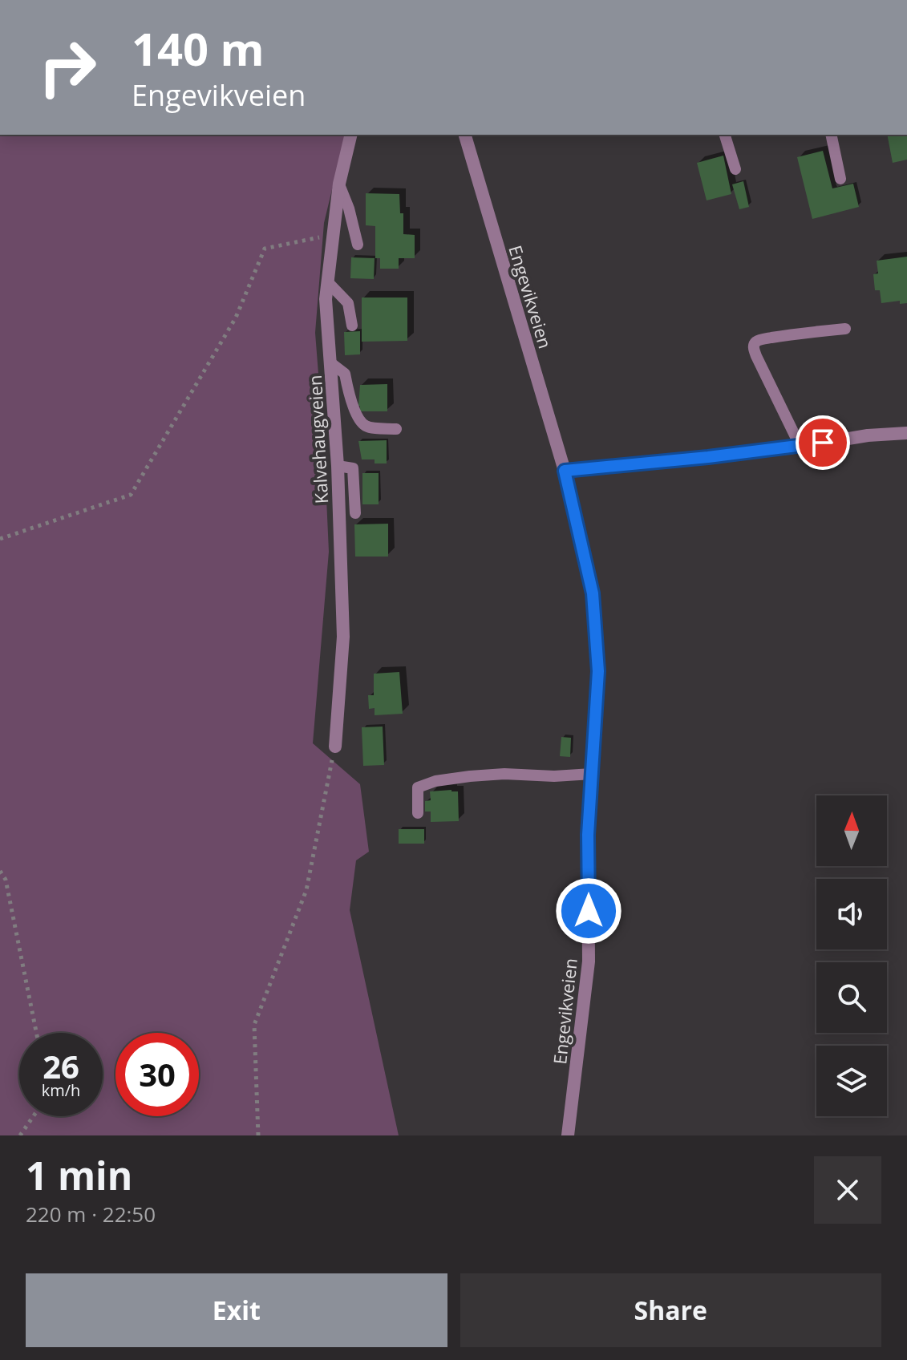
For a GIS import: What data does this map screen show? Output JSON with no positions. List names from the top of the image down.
{
  "streets": {
    "street": ["Engevikveien", "Kalvehaugveien"]
  },
  "north": "top",
  "page": {
    "turn": ["140 m", "Engevikveien"],
    "speed": "26 km/h",
    "limit": "30",
    "heading": ["1 min", "220 m · 22:50"],
    "buttons": ["Exit", "Share"]
  }
}
